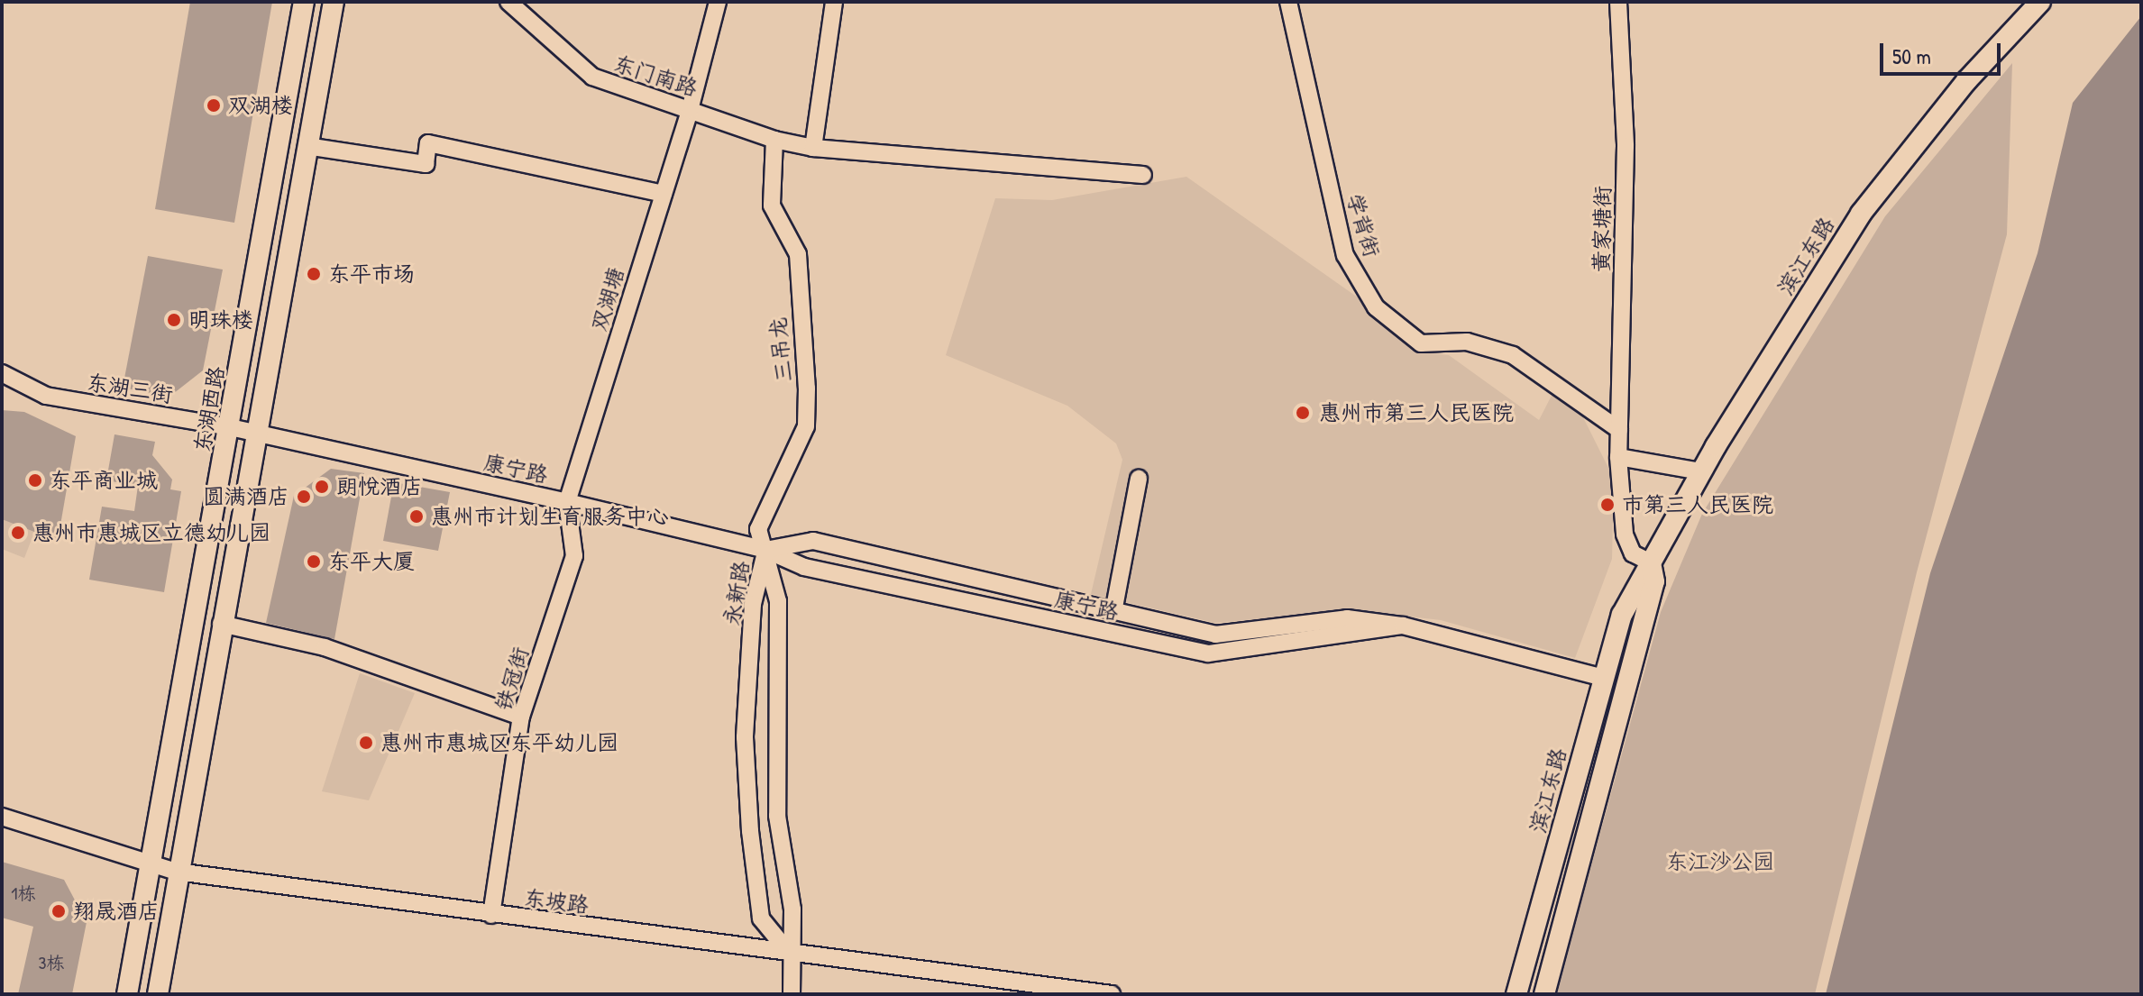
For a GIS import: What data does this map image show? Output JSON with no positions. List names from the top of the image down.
{
  "streets": {
    "main road": ["滨江东路", "东湖西路"],
    "street": [
      "东门南路",
      "学背街",
      "黄家塘街",
      "双湖塘",
      "三吊龙",
      "东湖三街",
      "康宁路",
      "永新路",
      "铁冠街",
      "东坡路"
    ]
  },
  "crossings": [
    ["东门南路", "双湖塘"],
    ["东门南路", "三吊龙"],
    ["学背街", "黄家塘街"],
    ["黄家塘街", "滨江东路"],
    ["滨江东路", "康宁路"],
    ["双湖塘", "康宁路"],
    ["双湖塘", "铁冠街"],
    ["三吊龙", "康宁路"],
    ["三吊龙", "永新路"],
    ["东湖三街", "东湖西路"],
    ["东湖三街", "康宁路"],
    ["东湖西路", "东坡路"],
    ["康宁路", "永新路"],
    ["康宁路", "铁冠街"],
    ["永新路", "东坡路"],
    ["铁冠街", "东坡路"]
  ],
  "parks": ["东江沙公园"],
  "places": [
    "双湖楼",
    "东平市场",
    "明珠楼",
    "惠州市第三人民医院",
    "东平商业城",
    "朗悦酒店",
    "圆满酒店",
    "市第三人民医院",
    "惠州市计划生育服务中心",
    "惠州市惠城区立德幼儿园",
    "东平大厦",
    "惠州市惠城区东平幼儿园",
    "翔晟酒店"
  ],
  "house_numbers": ["1栋", "3栋"],
  "scale_bar": "50 m"
}
